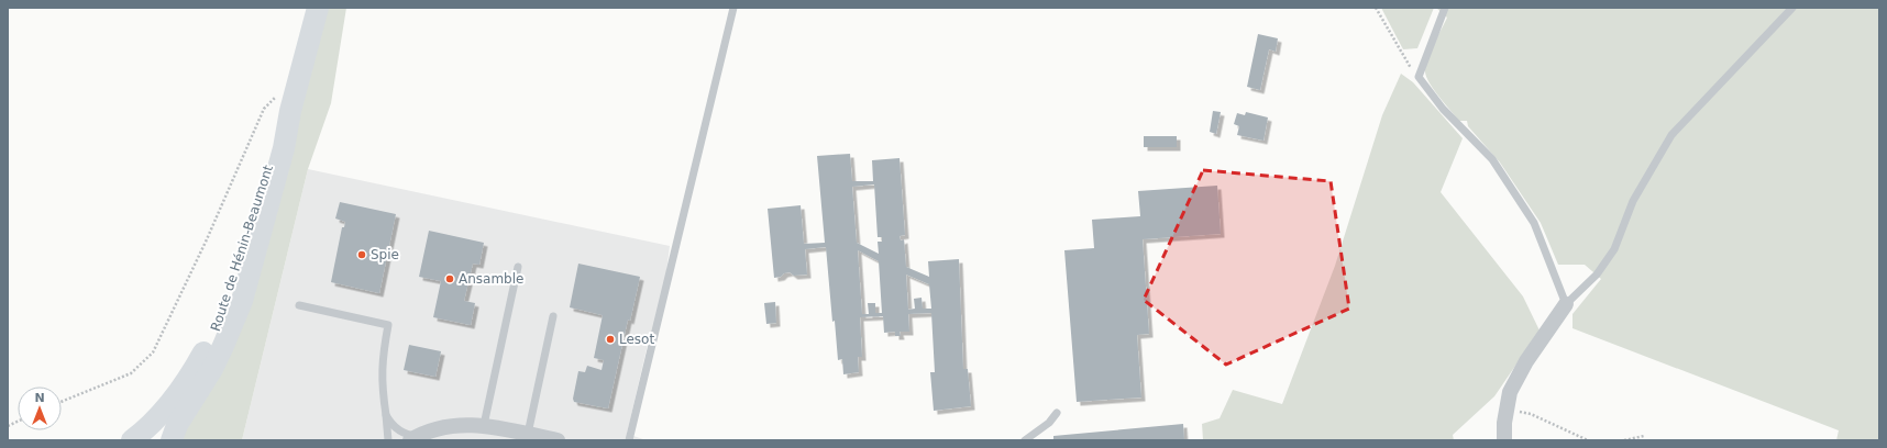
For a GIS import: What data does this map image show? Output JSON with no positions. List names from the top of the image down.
{
  "streets": {
    "main road": ["Route de Hénin-Beaumont"]
  },
  "places": ["Spie", "Ansamble", "Lesot"],
  "north": "top"
}
